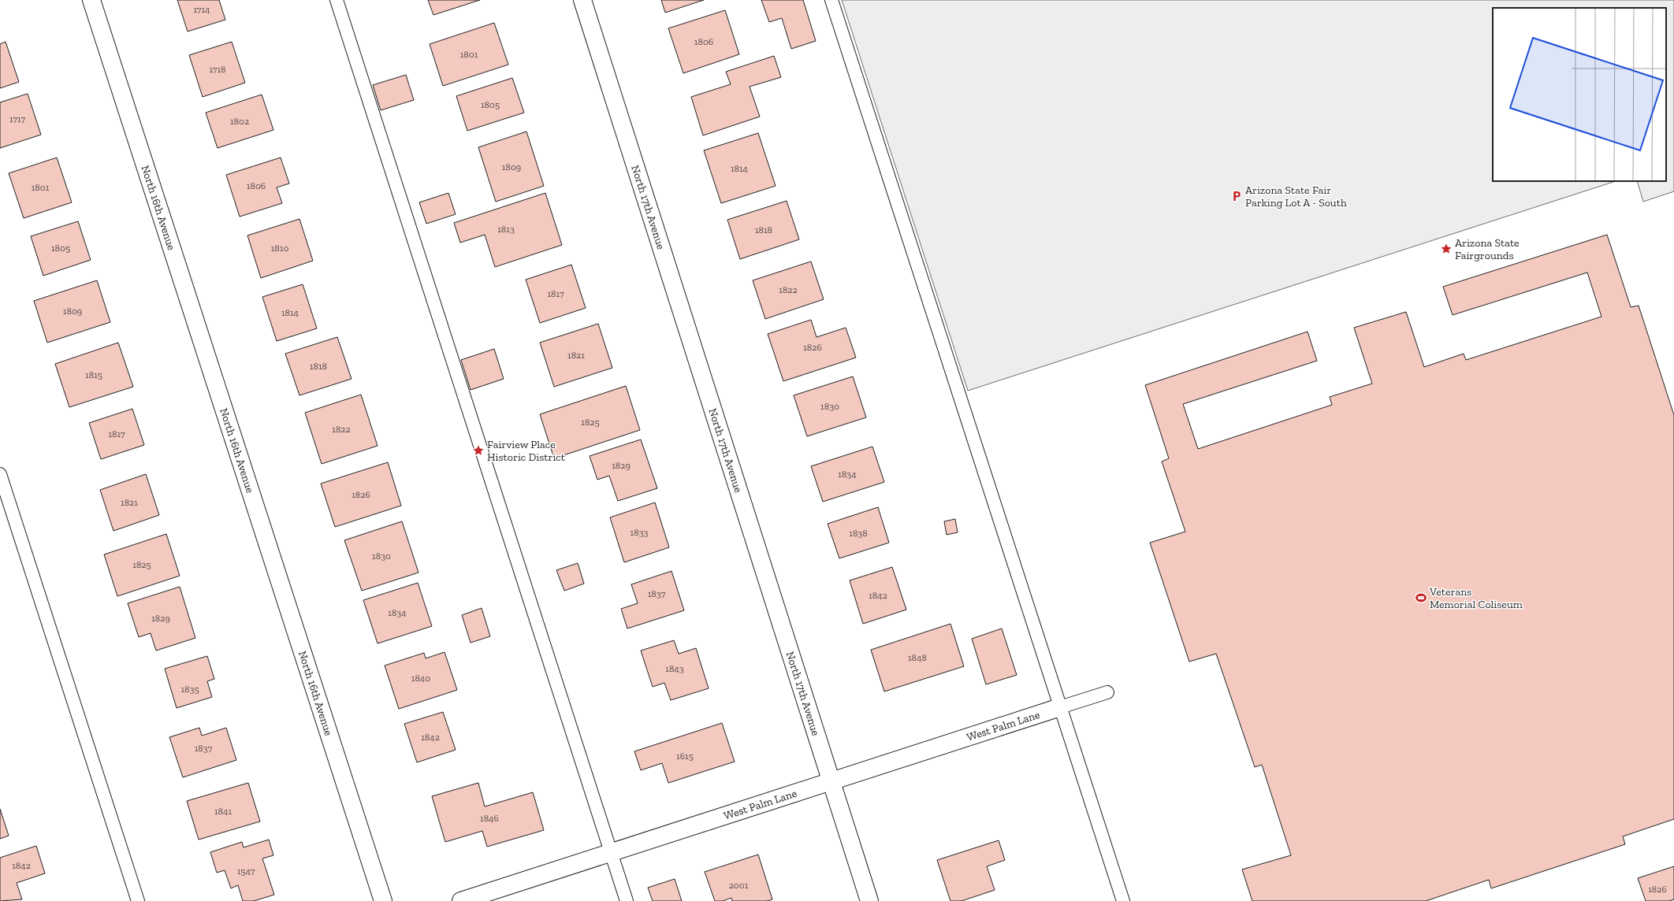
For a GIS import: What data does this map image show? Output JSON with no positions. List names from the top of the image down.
{
  "streets": {
    "street": ["North 17th Avenue", "North 16th Avenue", "West Palm Lane"]
  },
  "crossings": [
    ["North 17th Avenue", "West Palm Lane"]
  ],
  "places": {
    "parking": ["Arizona State Fair Parking Lot A - South"],
    "place": ["Arizona State Fairgrounds", "Fairview Place Historic District"],
    "sports": ["Veterans Memorial Coliseum"]
  },
  "house_numbers": [
    "1714",
    "1806",
    "1801",
    "1718",
    "1805",
    "1717",
    "1802",
    "1809",
    "1814",
    "1806",
    "1801",
    "1813",
    "1818",
    "1805",
    "1810",
    "1822",
    "1817",
    "1809",
    "1814",
    "1826",
    "1821",
    "1818",
    "1815",
    "1830",
    "1825",
    "1822",
    "1817",
    "1829",
    "1834",
    "1826",
    "1821",
    "1833",
    "1838",
    "1830",
    "1825",
    "1837",
    "1842",
    "1834",
    "1829",
    "1848",
    "1843",
    "1840",
    "1835",
    "1842",
    "1837",
    "1615",
    "1841",
    "1846",
    "1842",
    "1547",
    "2001",
    "1826"
  ]
}
